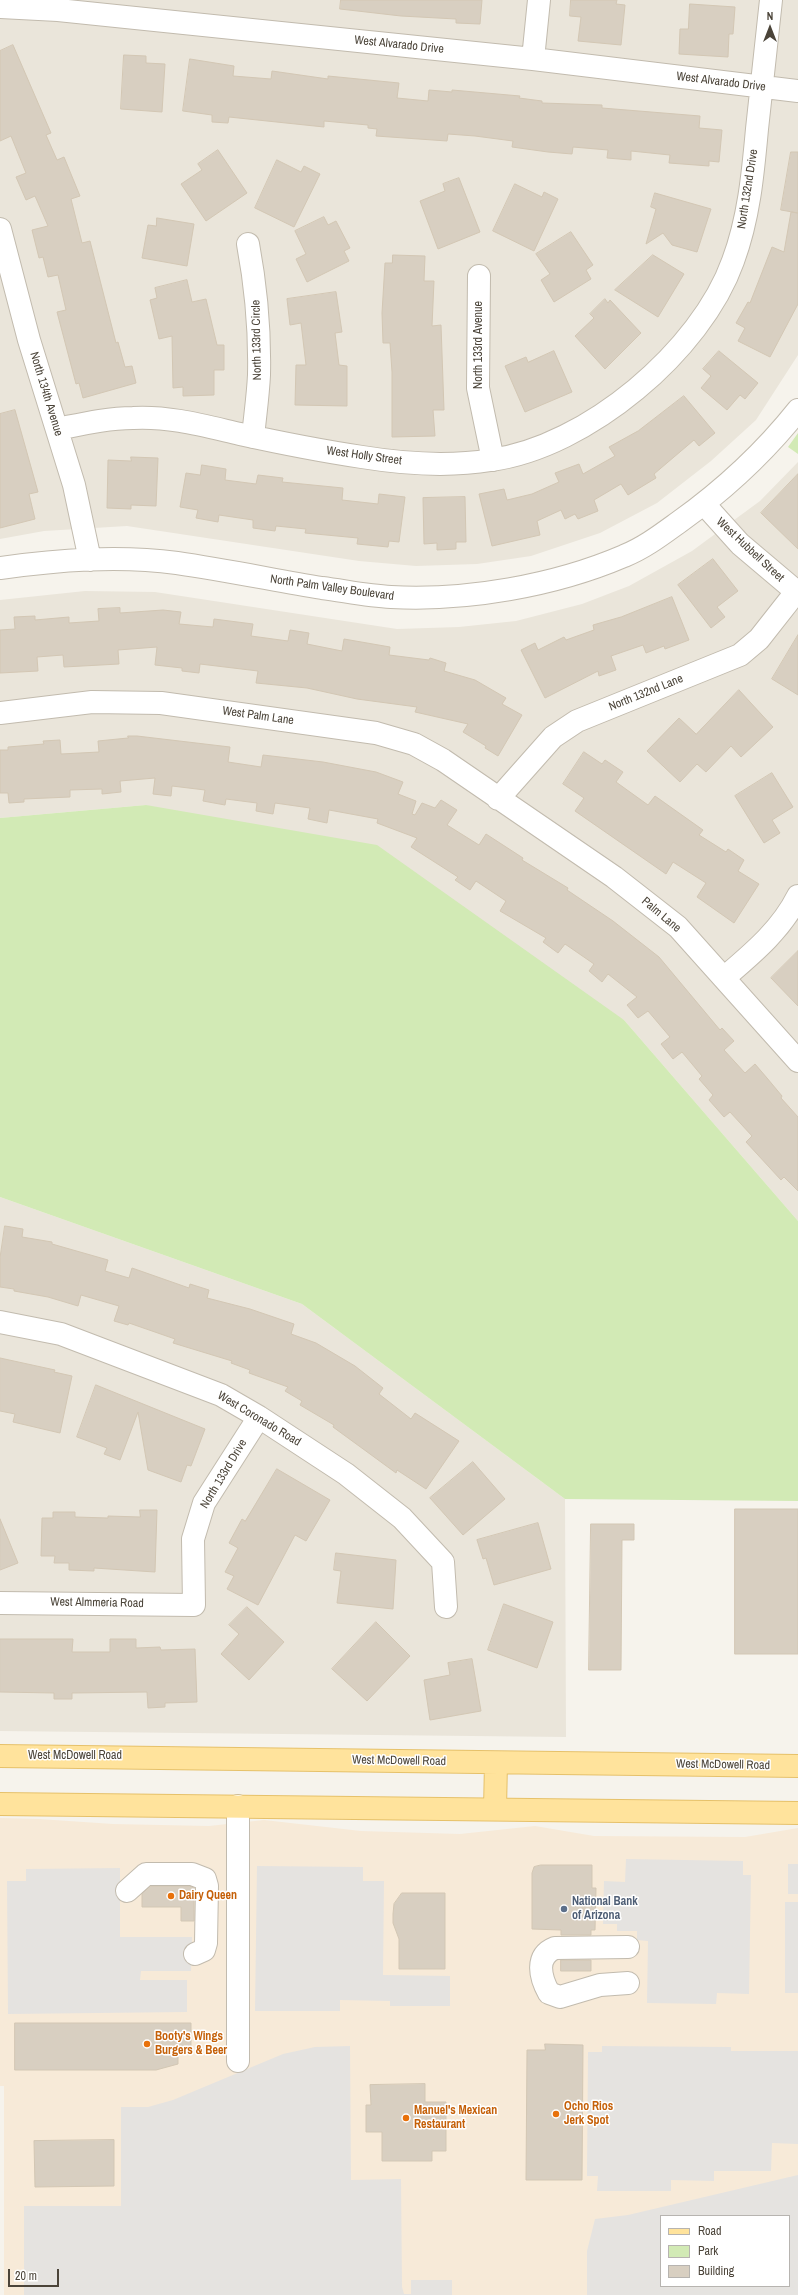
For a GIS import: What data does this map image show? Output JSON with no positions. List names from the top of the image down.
{
  "streets": {
    "main road": ["West McDowell Road"],
    "street": [
      "West Alvarado Drive",
      "North 132nd Drive",
      "North 133rd Circle",
      "North 133rd Avenue",
      "North 134th Avenue",
      "West Holly Street",
      "West Hubbell Street",
      "North Palm Valley Boulevard",
      "North 132nd Lane",
      "West Palm Lane",
      "Palm Lane",
      "West Coronado Road",
      "North 133rd Drive",
      "West Almmeria Road"
    ]
  },
  "crossings": [
    ["West Alvarado Drive", "North 132nd Drive"],
    ["North 132nd Drive", "West Holly Street"],
    ["North 133rd Circle", "West Holly Street"],
    ["North 133rd Avenue", "West Holly Street"],
    ["North 134th Avenue", "West Holly Street"],
    ["North 134th Avenue", "North Palm Valley Boulevard"],
    ["West Hubbell Street", "North Palm Valley Boulevard"],
    ["West Hubbell Street", "North 132nd Lane"],
    ["North 132nd Lane", "West Palm Lane"],
    ["North 132nd Lane", "Palm Lane"],
    ["West Palm Lane", "Palm Lane"],
    ["West Coronado Road", "North 133rd Drive"],
    ["North 133rd Drive", "West Almmeria Road"]
  ],
  "places": [
    "Dairy Queen",
    "National Bank of Arizona",
    "Booty's Wings Burgers & Beer",
    "Ocho Rios Jerk Spot",
    "Manuel's Mexican Restaurant"
  ],
  "legend": ["Road", "Park", "Building"],
  "scale_bar": "20 m",
  "north": "top"
}
